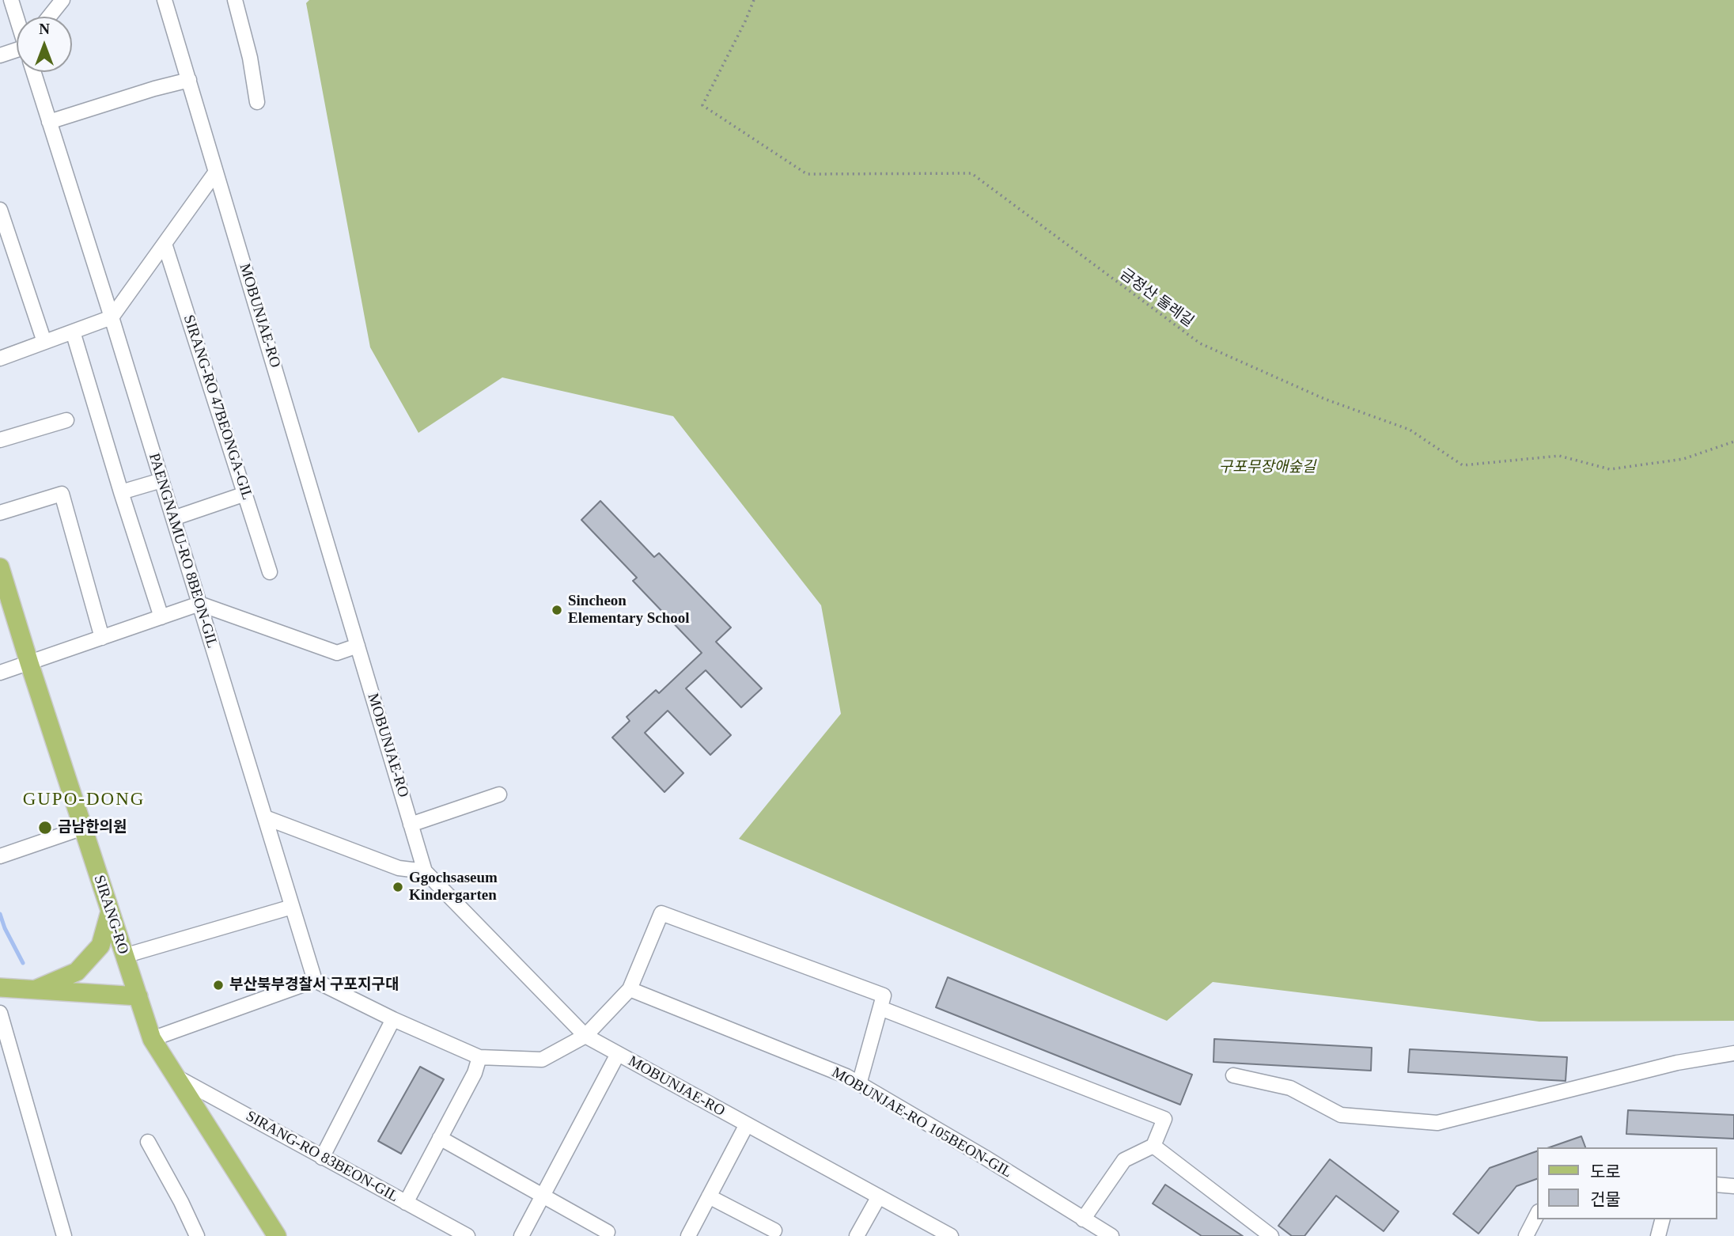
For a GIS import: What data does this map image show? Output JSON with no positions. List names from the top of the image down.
{
  "streets": {
    "main road": ["SIRANG-RO"],
    "street": [
      "MOBUNJAE-RO",
      "SIRANG-RO 47BEONGA-GIL",
      "PAENGNAMU-RO 8BEON-GIL",
      "MOBUNJAE-RO 105BEON-GIL",
      "SIRANG-RO 83BEON-GIL"
    ],
    "path": ["금정산 둘레길"]
  },
  "crossings": [
    ["SIRANG-RO", "SIRANG-RO 83BEON-GIL"]
  ],
  "districts": ["GUPO-DONG"],
  "parks": ["구포무장애숲길"],
  "places": [
    "Sincheon Elementary School",
    "금남한의원",
    "Ggochsaseum Kindergarten",
    "부산북부경찰서 구포지구대"
  ],
  "legend": ["도로", "건물"],
  "north": "top"
}
